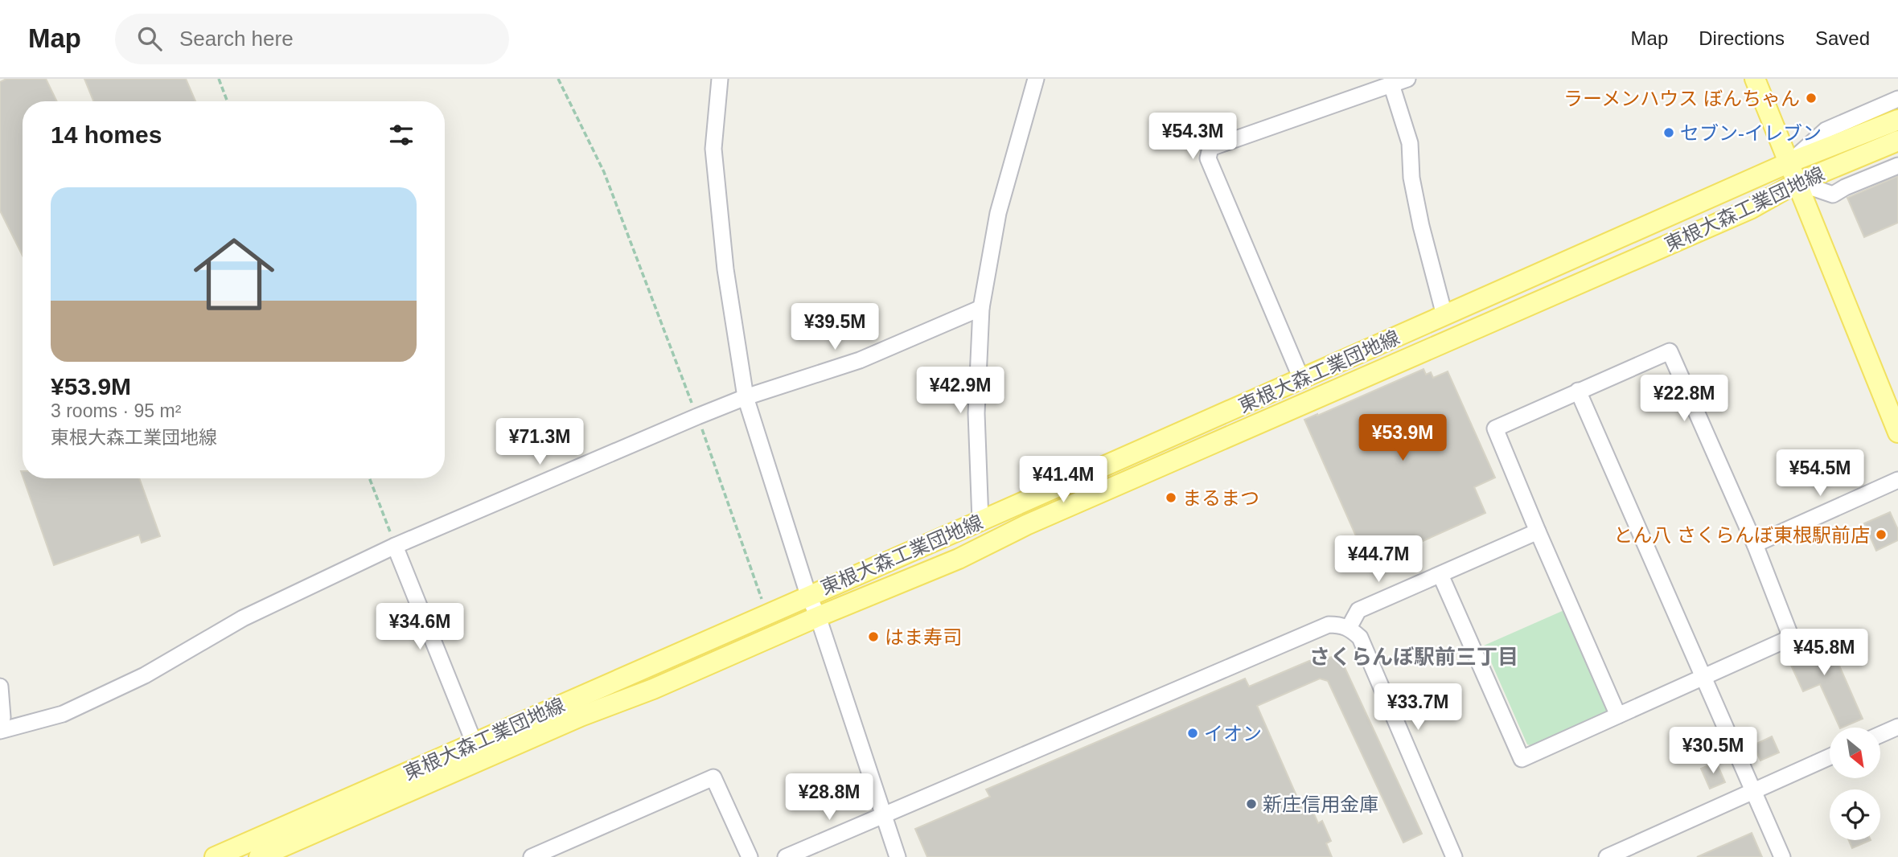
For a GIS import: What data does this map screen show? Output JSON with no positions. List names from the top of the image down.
{
  "streets": {
    "main road": ["東根大森工業団地線"]
  },
  "districts": ["さくらんぼ駅前三丁目"],
  "places": [
    "ラーメンハウス ぼんちゃん",
    "セブン-イレブン",
    "まるまつ",
    "とん八 さくらんぼ東根駅前店",
    "はま寿司",
    "イオン",
    "新庄信用金庫"
  ],
  "north": "bottom right",
  "page": {
    "header": "Map",
    "search": "Search here",
    "nav": ["Map", "Directions", "Saved"],
    "heading": "14 homes",
    "price": [
      "¥54.3M",
      "¥39.5M",
      "¥42.9M",
      "¥22.8M",
      "¥53.9M",
      "¥71.3M",
      "¥54.5M",
      "¥41.4M",
      "¥44.7M",
      "¥34.6M",
      "¥45.8M",
      "¥33.7M",
      "¥30.5M",
      "¥28.8M"
    ],
    "list": [
      {
        "name": "¥53.9M",
        "note": "3 rooms · 95 m² · 東根大森工業団地線"
      }
    ]
  }
}
